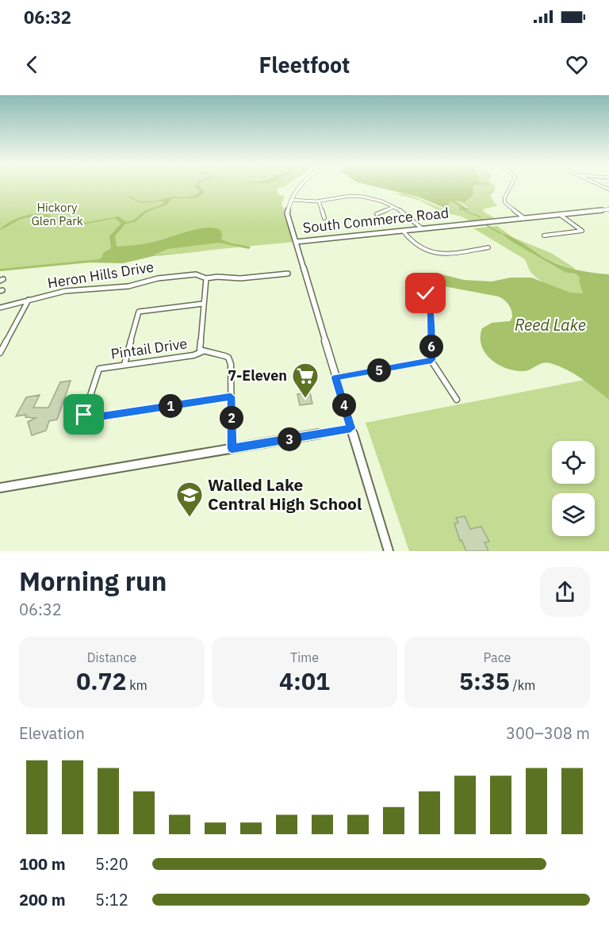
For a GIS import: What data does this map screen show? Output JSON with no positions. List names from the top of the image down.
{
  "streets": {
    "street": ["South Commerce Road", "Heron Hills Drive", "Pintail Drive"]
  },
  "water": ["Reed Lake"],
  "parks": ["Hickory Glen Park"],
  "places": {
    "supermarket": ["7-Eleven"],
    "school or university": ["Walled Lake Central High School"]
  },
  "page": {
    "status": "06:32",
    "header": "Fleetfoot",
    "pins": [
      "6",
      "5",
      "4",
      "1",
      "2",
      "3"
    ],
    "heading": ["Morning run", "06:32"],
    "stats": [
      ["Distance", "0.72 km"],
      ["Time", "4:01"],
      ["Pace", "5:35 /km"]
    ],
    "chart": ["Elevation", "300–308 m"],
    "list": [
      {
        "name": "100 m",
        "note": "5:20"
      },
      {
        "name": "200 m",
        "note": "5:12"
      }
    ]
  }
}
